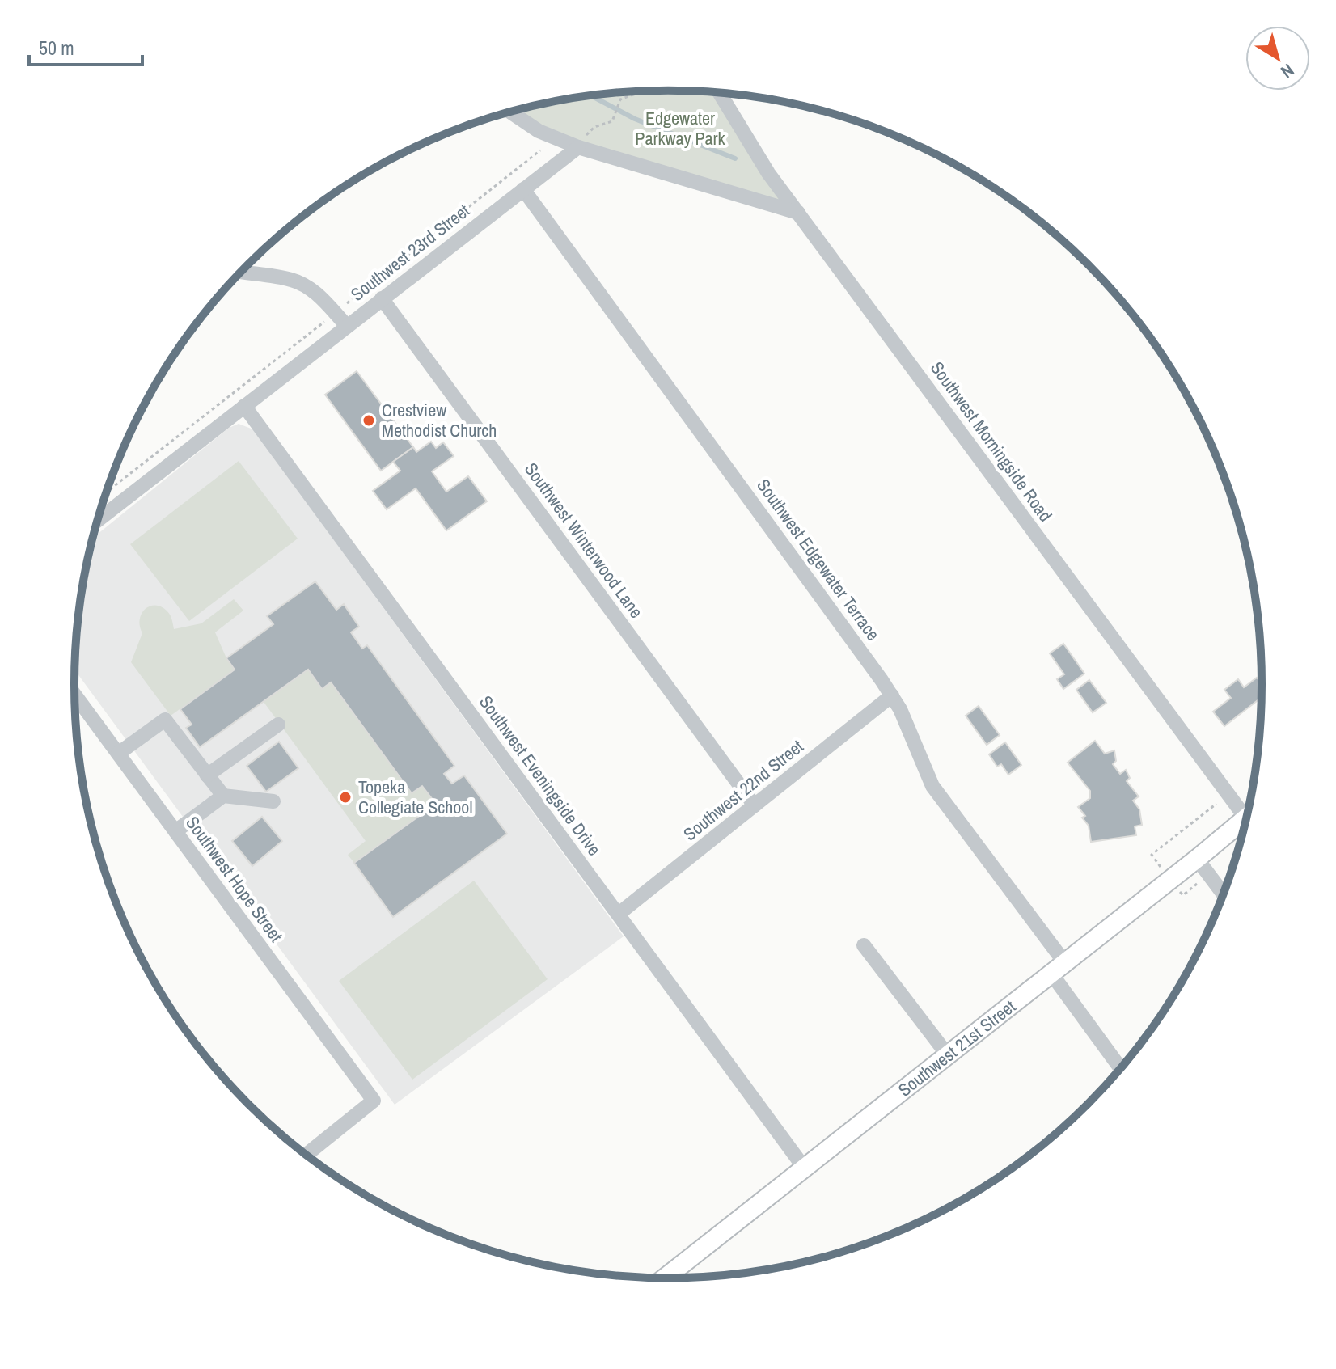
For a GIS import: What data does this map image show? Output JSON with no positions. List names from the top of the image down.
{
  "streets": {
    "main road": ["Southwest 21st Street"],
    "street": [
      "Southwest 23rd Street",
      "Southwest Morningside Road",
      "Southwest Winterwood Lane",
      "Southwest Edgewater Terrace",
      "Southwest Eveningside Drive",
      "Southwest 22nd Street",
      "Southwest Hope Street"
    ]
  },
  "crossings": [
    ["Southwest 23rd Street", "Southwest Winterwood Lane"],
    ["Southwest 23rd Street", "Southwest Edgewater Terrace"],
    ["Southwest 23rd Street", "Southwest Eveningside Drive"],
    ["Southwest Morningside Road", "Southwest 21st Street"],
    ["Southwest Winterwood Lane", "Southwest 22nd Street"],
    ["Southwest Edgewater Terrace", "Southwest 22nd Street"],
    ["Southwest Edgewater Terrace", "Southwest 21st Street"],
    ["Southwest Eveningside Drive", "Southwest 22nd Street"],
    ["Southwest Eveningside Drive", "Southwest 21st Street"]
  ],
  "parks": ["Edgewater Parkway Park"],
  "places": ["Crestview Methodist Church", "Topeka Collegiate School"],
  "scale_bar": "50 m",
  "north": "bottom right"
}
